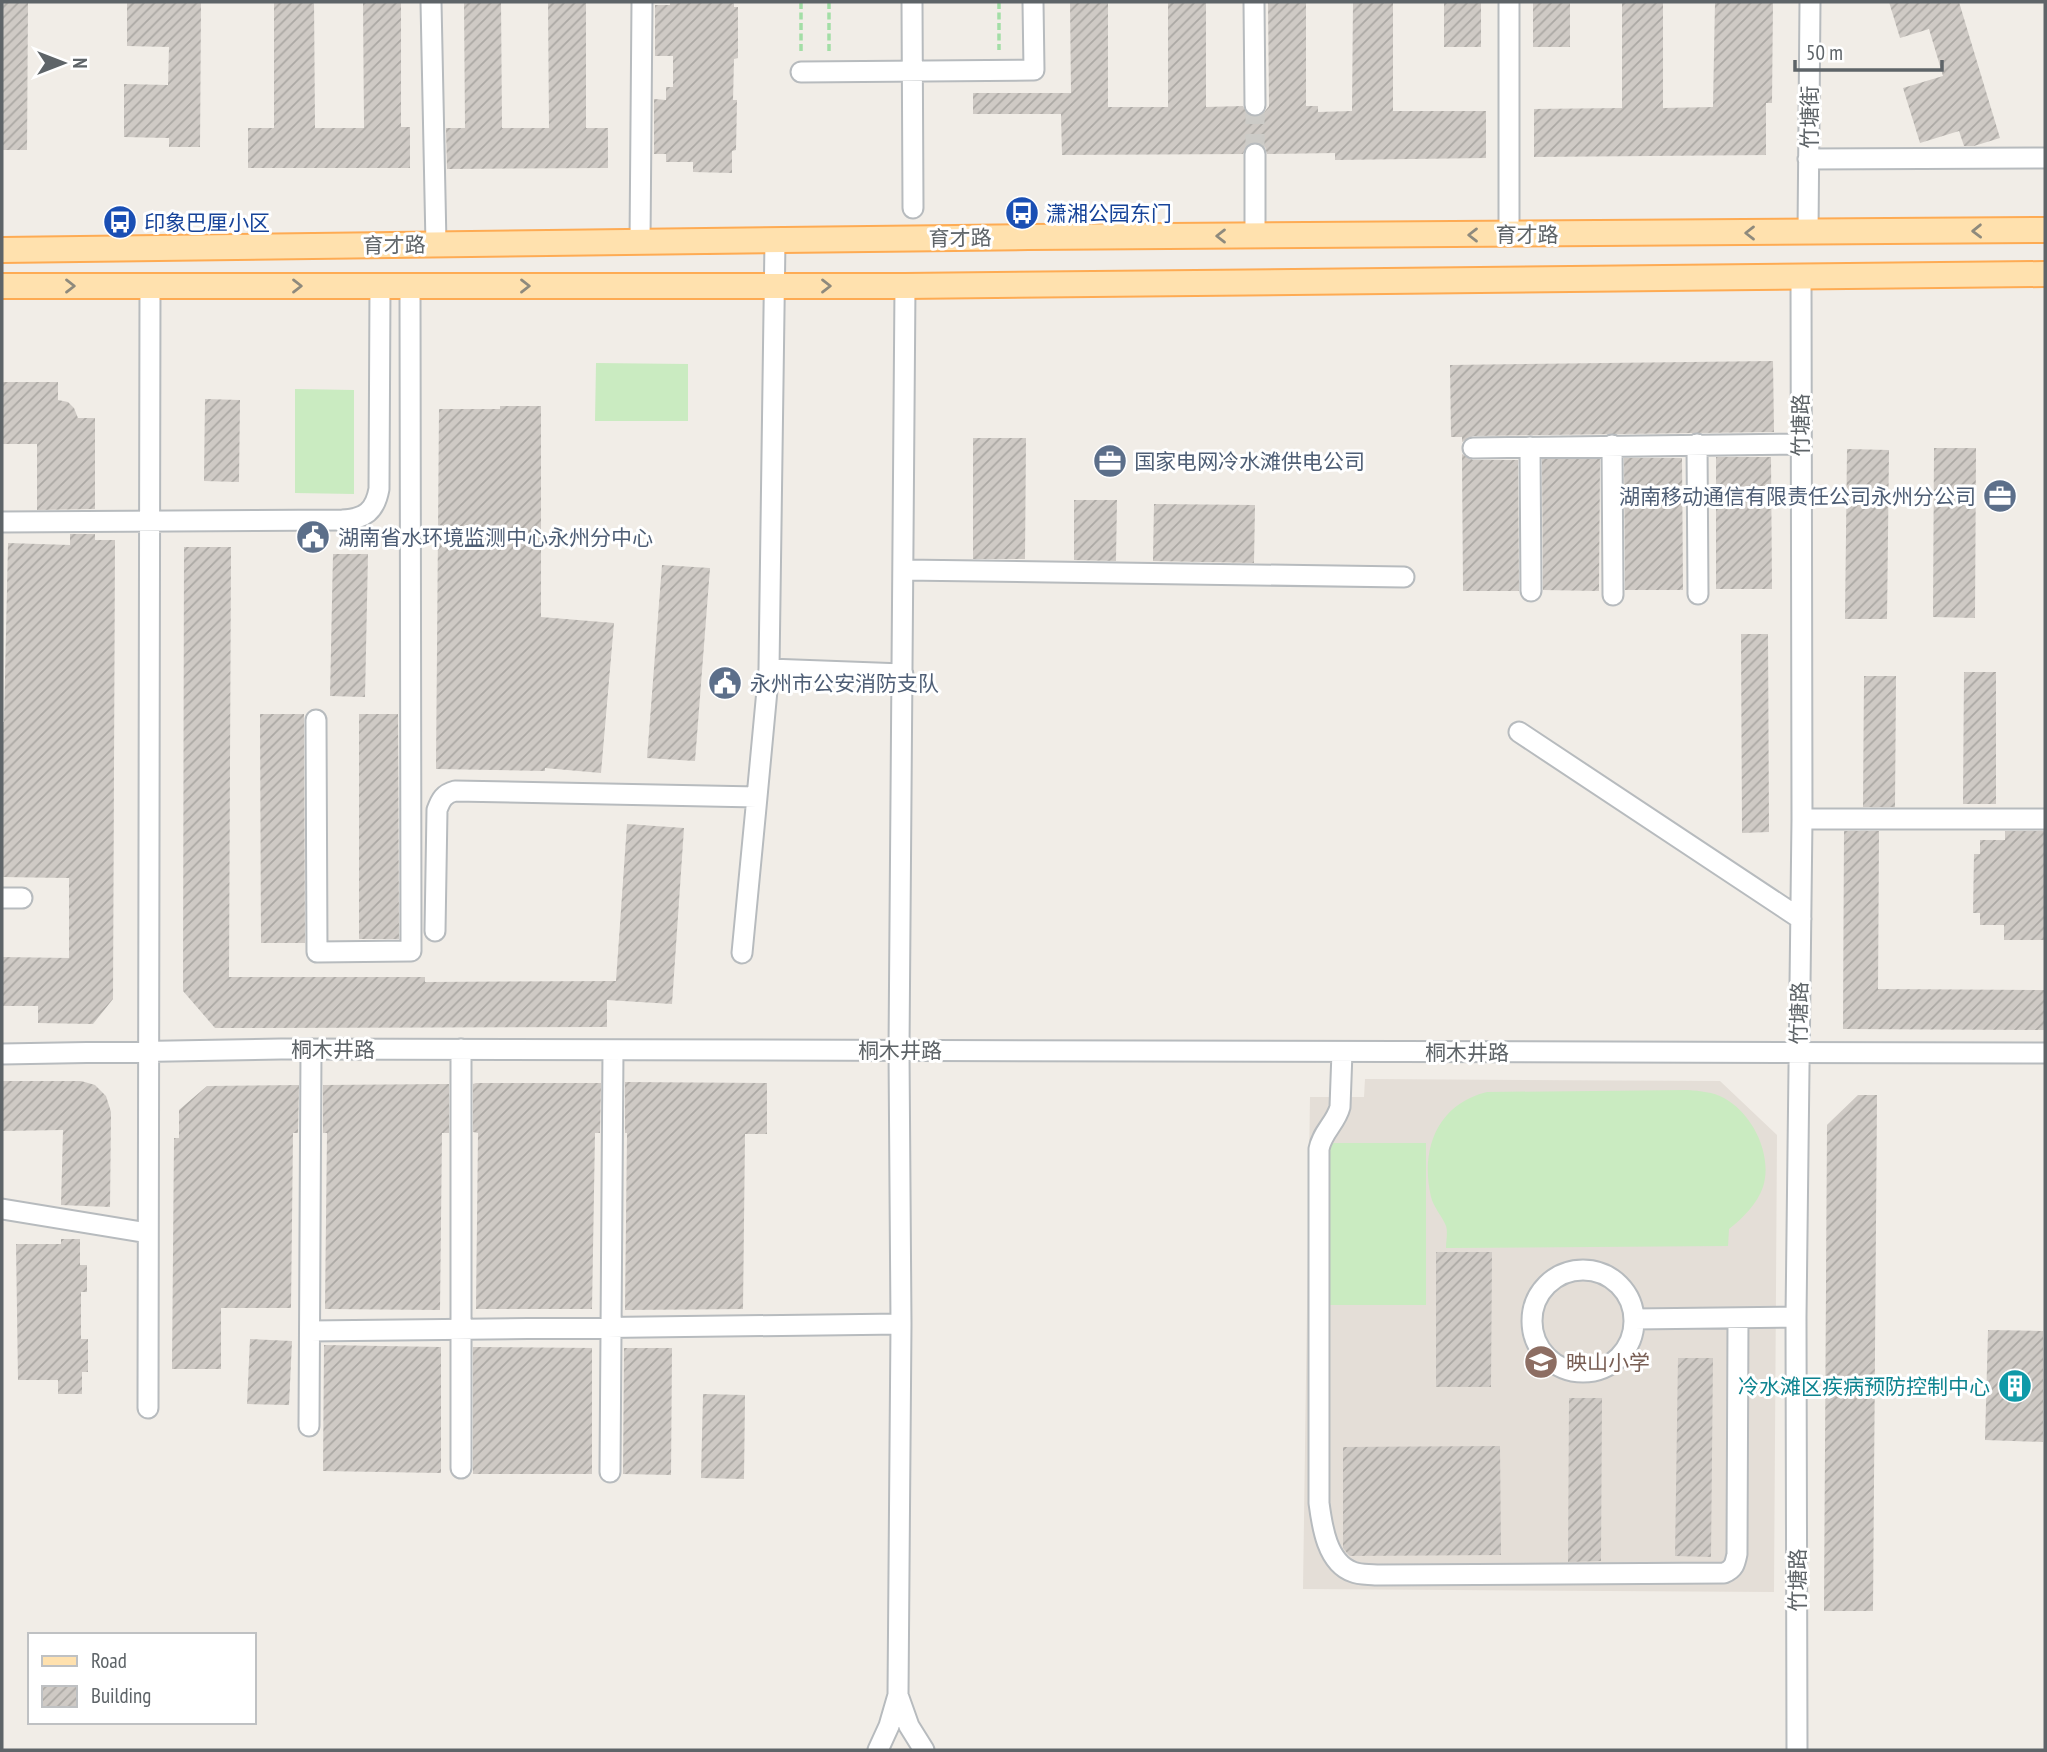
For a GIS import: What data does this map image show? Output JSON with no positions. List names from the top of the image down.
{
  "streets": {
    "main road": ["育才路"],
    "street": ["竹塘街", "竹塘路", "桐木井路"]
  },
  "crossings": [
    ["竹塘街", "育才路"],
    ["育才路", "竹塘路"],
    ["竹塘路", "桐木井路"]
  ],
  "places": {
    "bus stop": ["潇湘公园东门", "印象巴厘小区"],
    "office": ["国家电网冷水滩供电公司", "湖南移动通信有限责任公司永州分公司"],
    "public building": ["湖南省水环境监测中心永州分中心", "永州市公安消防支队"],
    "school or university": ["映山小学"],
    "building": ["冷水滩区疾病预防控制中心"]
  },
  "legend": ["Road", "Building"],
  "scale_bar": "50 m",
  "north": "right"
}
